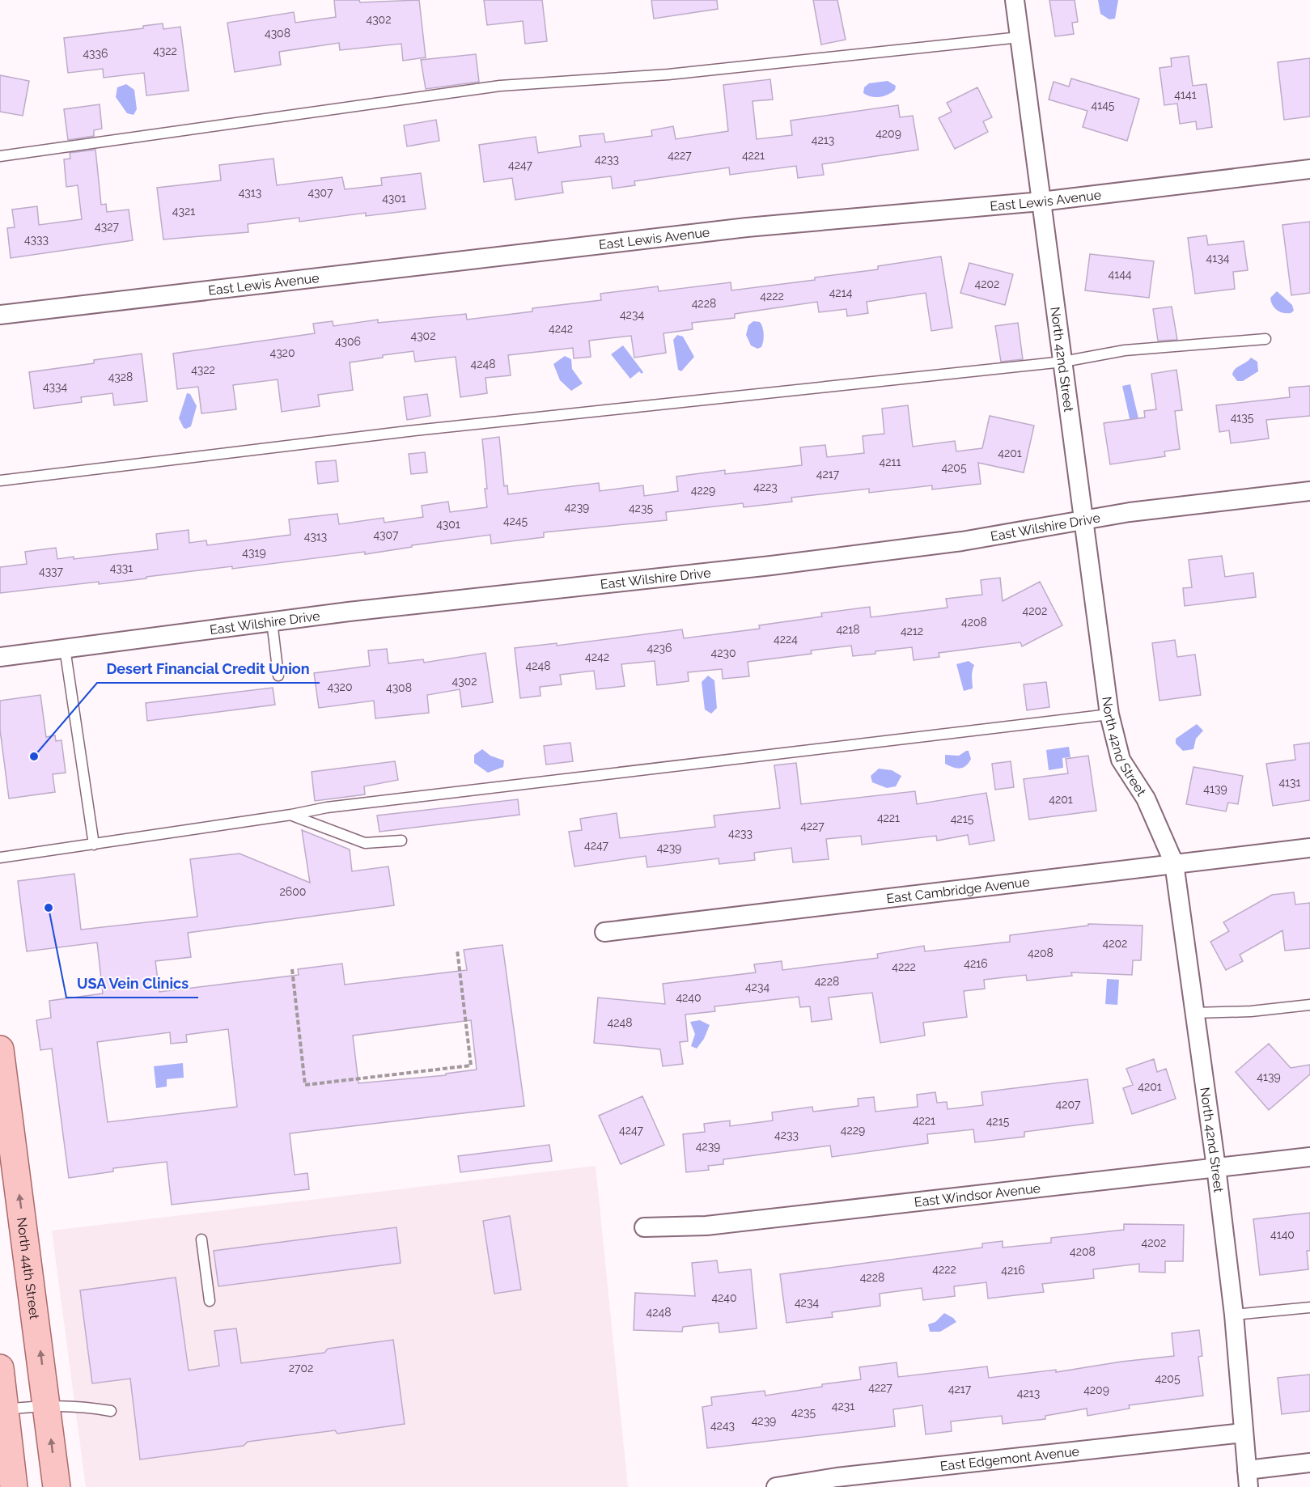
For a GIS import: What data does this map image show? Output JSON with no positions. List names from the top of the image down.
{
  "streets": {
    "main road": ["North 44th Street"],
    "street": [
      "East Lewis Avenue",
      "North 42nd Street",
      "East Wilshire Drive",
      "East Cambridge Avenue",
      "East Windsor Avenue",
      "East Edgemont Avenue"
    ]
  },
  "crossings": [
    ["East Lewis Avenue", "North 42nd Street"],
    ["North 42nd Street", "East Wilshire Drive"],
    ["North 42nd Street", "East Cambridge Avenue"],
    ["North 42nd Street", "East Windsor Avenue"],
    ["North 42nd Street", "East Edgemont Avenue"]
  ],
  "one_way": ["North 44th Street"],
  "places": ["Desert Financial Credit Union", "USA Vein Clinics"],
  "house_numbers": [
    "4302",
    "4308",
    "4322",
    "4336",
    "4141",
    "4145",
    "4209",
    "4213",
    "4227",
    "4221",
    "4233",
    "4247",
    "4313",
    "4307",
    "4301",
    "4321",
    "4327",
    "4333",
    "4134",
    "4144",
    "4202",
    "4214",
    "4222",
    "4228",
    "4234",
    "4242",
    "4302",
    "4306",
    "4320",
    "4248",
    "4322",
    "4328",
    "4334",
    "4135",
    "4201",
    "4211",
    "4205",
    "4217",
    "4223",
    "4229",
    "4239",
    "4235",
    "4245",
    "4301",
    "4307",
    "4313",
    "4319",
    "4331",
    "4337",
    "4202",
    "4208",
    "4218",
    "4212",
    "4224",
    "4236",
    "4230",
    "4242",
    "4248",
    "4302",
    "4320",
    "4308",
    "4131",
    "4139",
    "4201",
    "4221",
    "4215",
    "4227",
    "4233",
    "4247",
    "4239",
    "2600",
    "4202",
    "4208",
    "4216",
    "4222",
    "4228",
    "4234",
    "4240",
    "4248",
    "4139",
    "4201",
    "4207",
    "4221",
    "4215",
    "4247",
    "4229",
    "4233",
    "4239",
    "4140",
    "4202",
    "4208",
    "4222",
    "4216",
    "4228",
    "4240",
    "4234",
    "4248",
    "2702",
    "4205",
    "4227",
    "4217",
    "4209",
    "4213",
    "4231",
    "4235",
    "4239",
    "4243"
  ]
}
